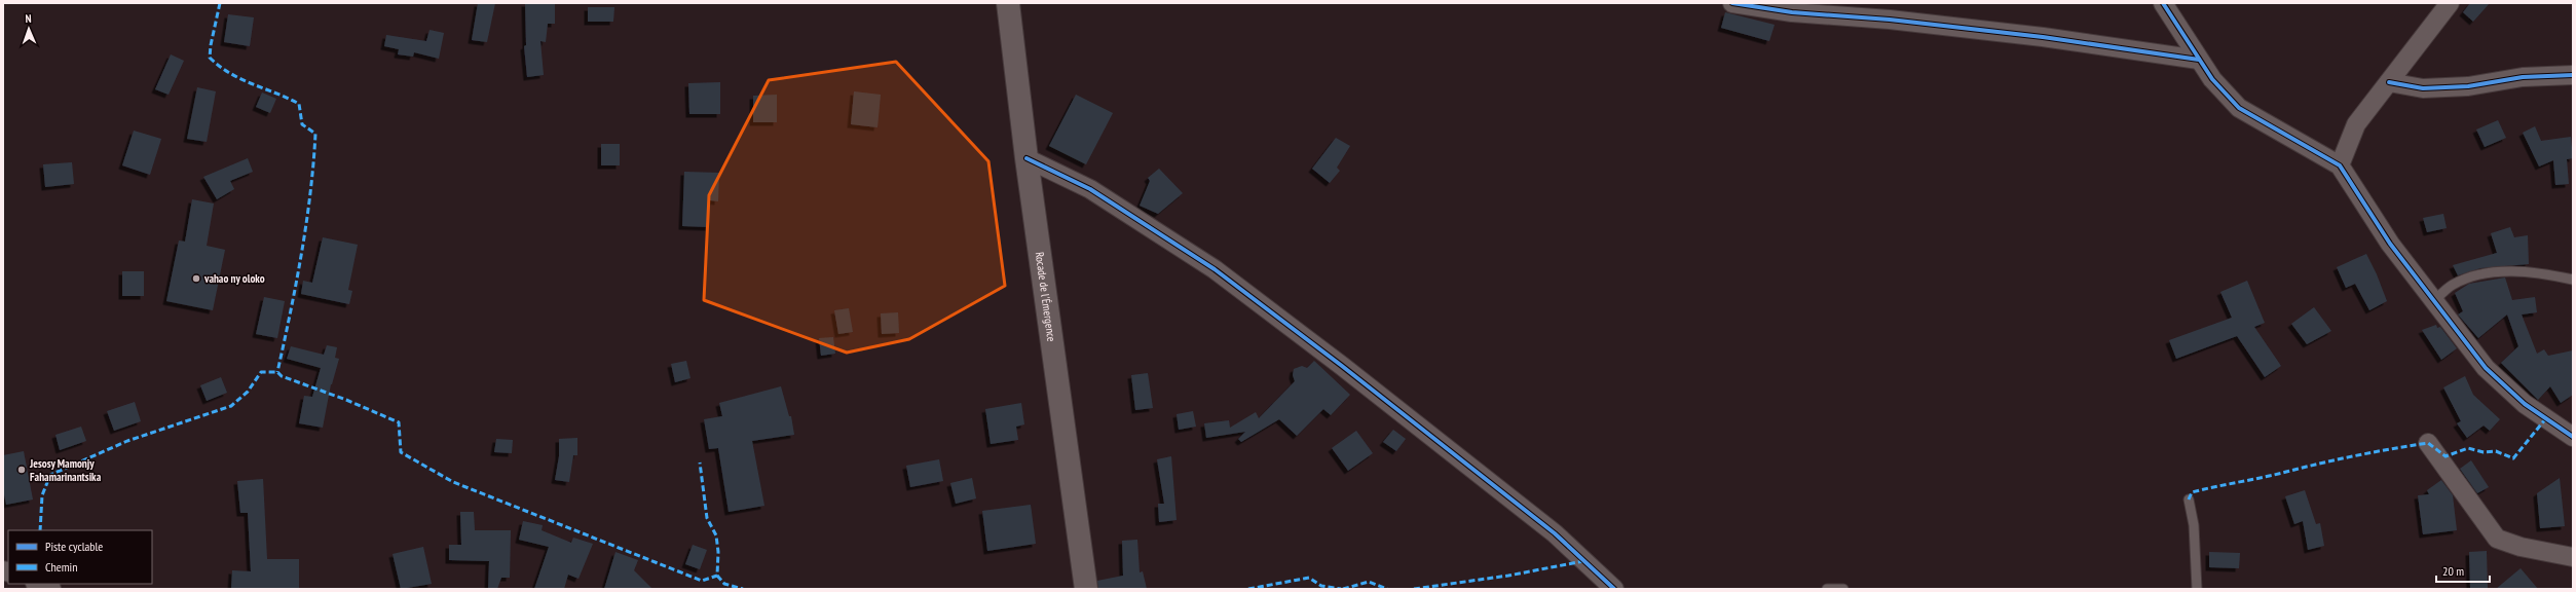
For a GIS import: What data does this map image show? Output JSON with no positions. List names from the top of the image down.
{
  "streets": {
    "street": ["Rocade de l'Émergence"]
  },
  "places": ["vahao ny oloko", "Jesosy Mamonjy Fahamarinantsika"],
  "legend": ["Piste cyclable", "Chemin"],
  "scale_bar": "20 m",
  "north": "top"
}
